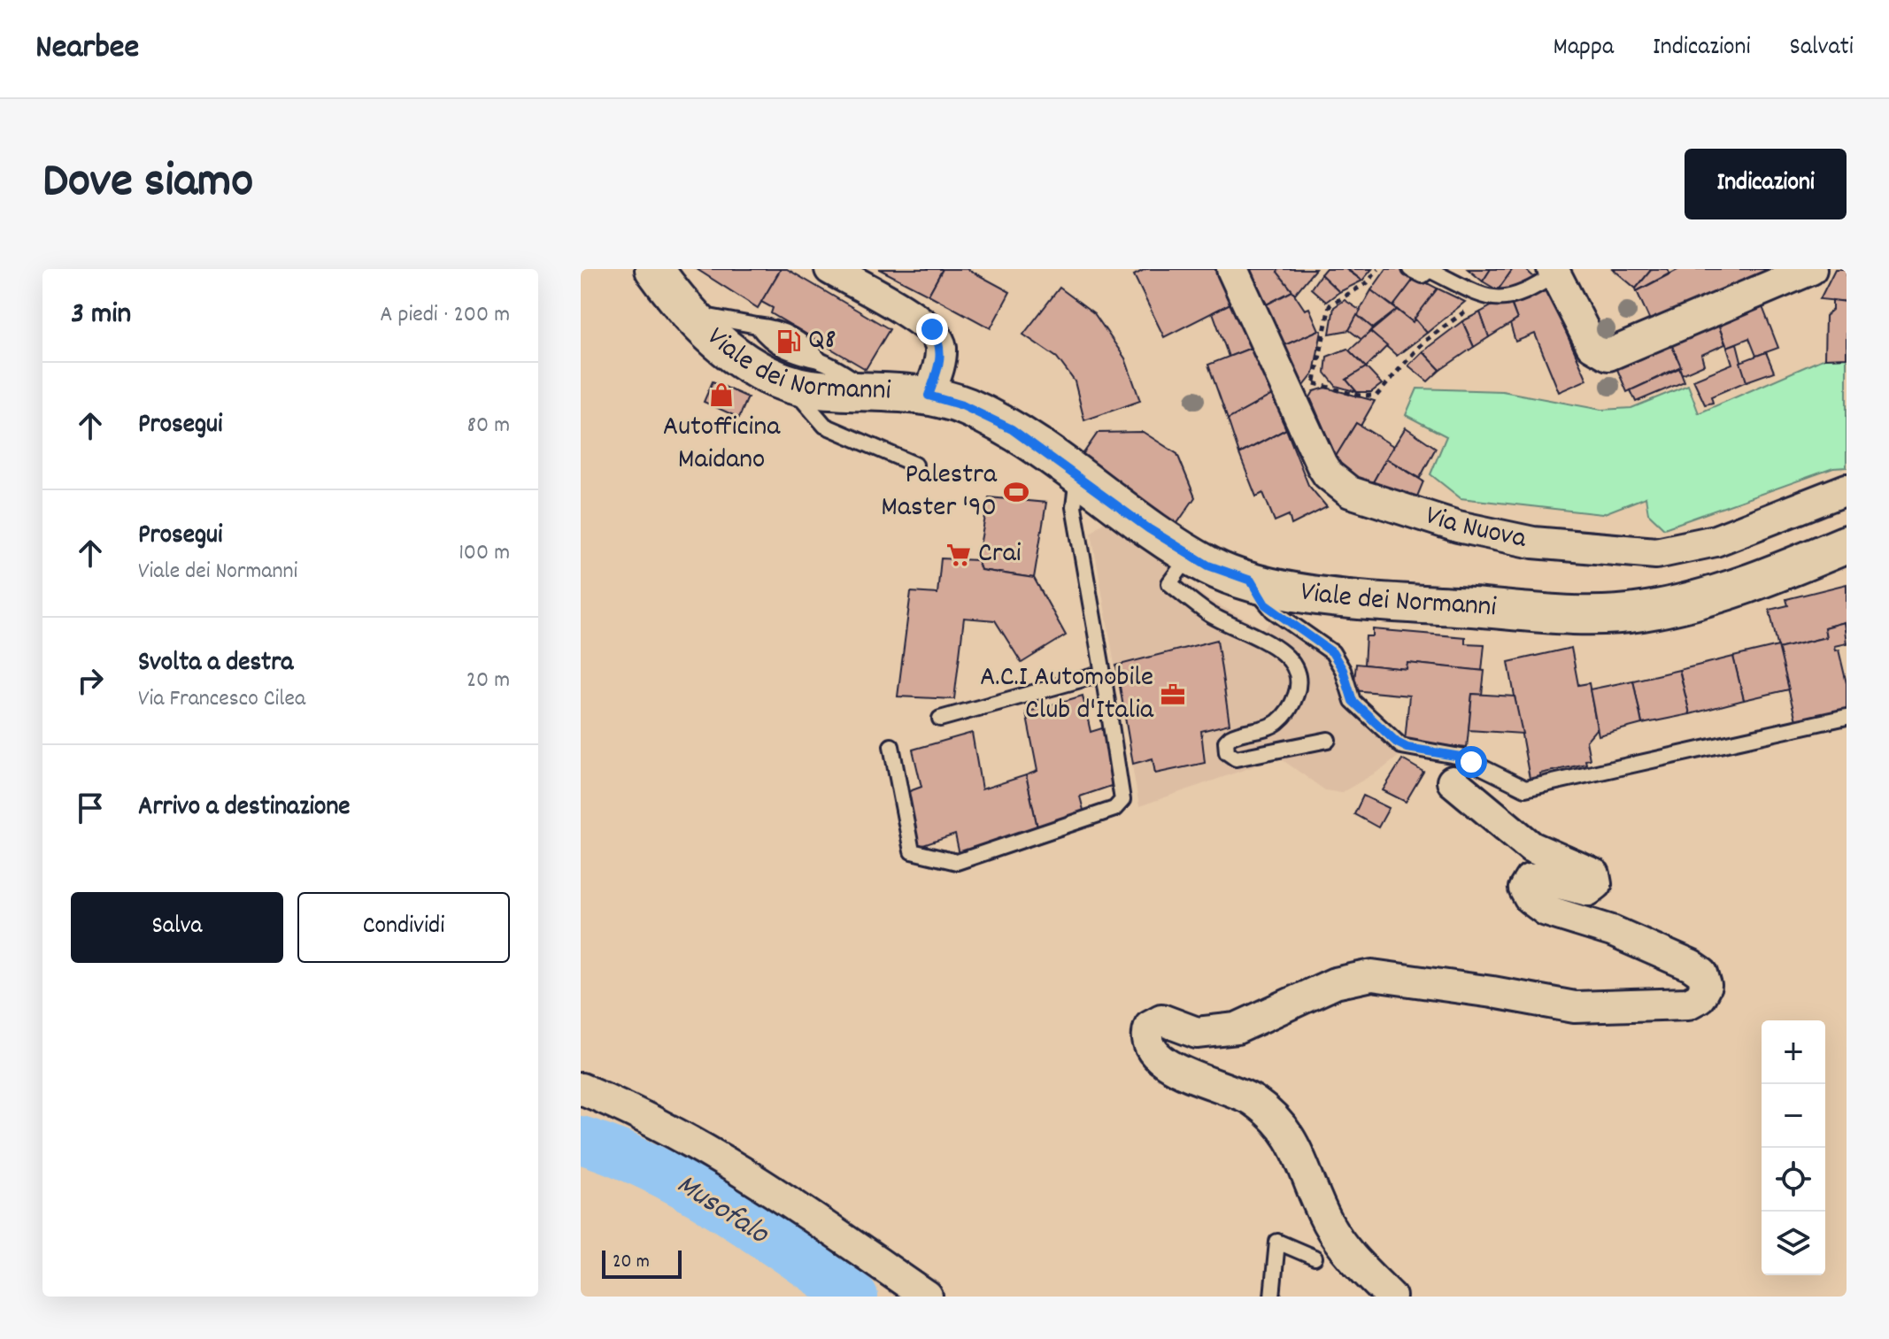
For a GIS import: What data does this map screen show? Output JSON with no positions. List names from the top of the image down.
{
  "streets": {
    "street": ["Viale dei Normanni", "Via Nuova"]
  },
  "water": ["Musofalo"],
  "places": {
    "fuel station": ["Q8"],
    "shop": ["Autofficina Maidano"],
    "sports": ["Palestra Master '90"],
    "supermarket": ["Crai"],
    "office": ["A.C.I Automobile Club d'Italia"]
  },
  "scale_bar": "20 m",
  "page": {
    "header": "Nearbee",
    "nav": ["Mappa", "Indicazioni", "Salvati"],
    "title": "Dove siamo",
    "buttons": [
      "Indicazioni",
      ["Salva", "Condividi"]
    ],
    "heading": ["3 min", "A piedi · 200 m"],
    "list": [
      ["Prosegui", "80 m"],
      ["Prosegui", "Viale dei Normanni", "100 m"],
      ["Svolta a destra", "Via Francesco Cilea", "20 m"],
      "Arrivo a destinazione"
    ],
    "map_buttons": ["+", "−"],
    "scale": "20 m"
  }
}
